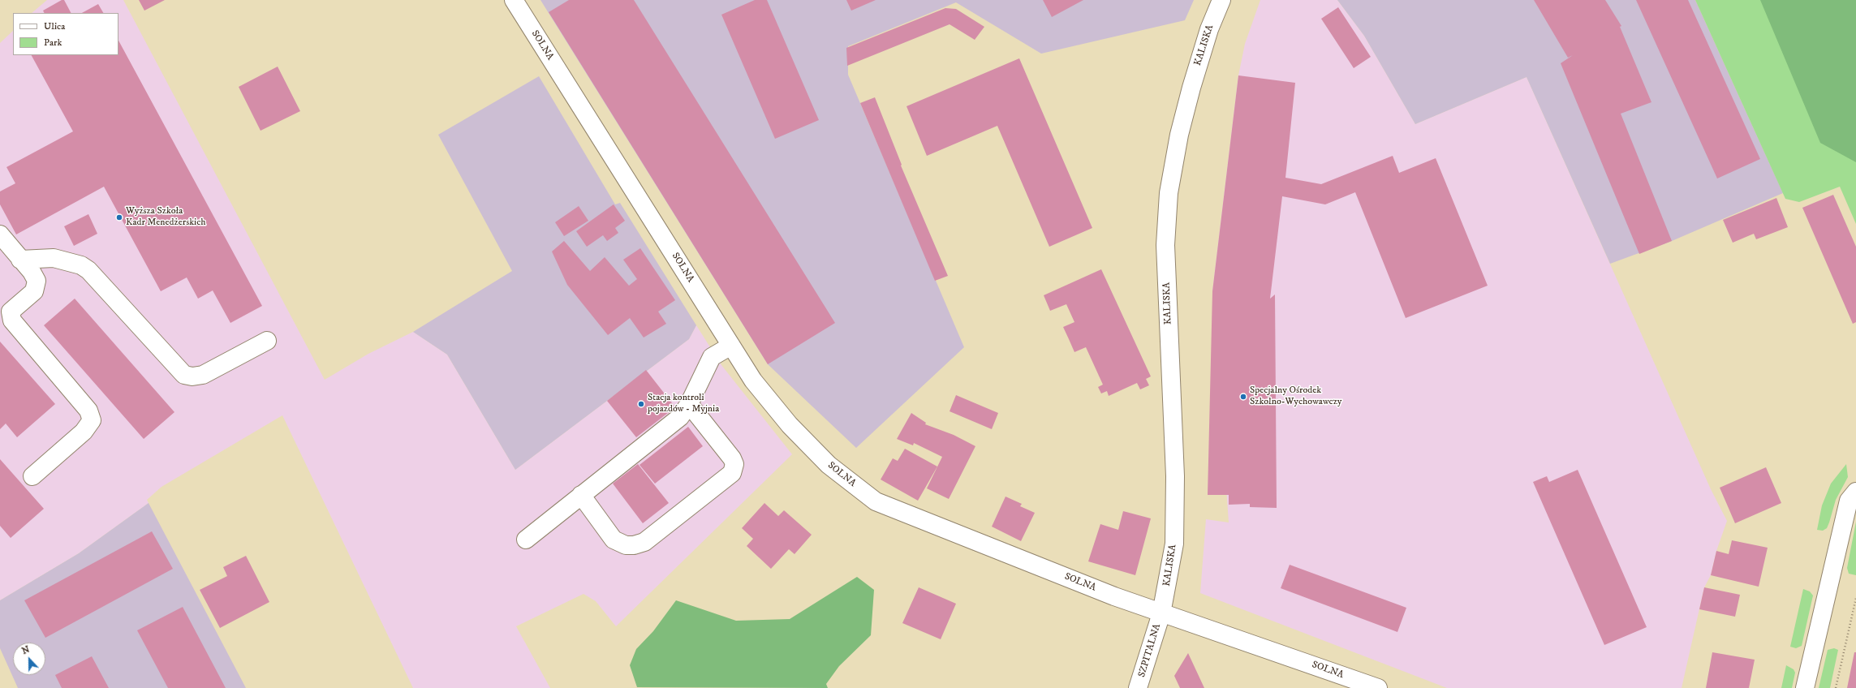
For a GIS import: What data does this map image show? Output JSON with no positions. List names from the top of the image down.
{
  "streets": {
    "street": ["SOLNA", "KALISKA", "SZPITALNA"]
  },
  "crossings": [
    ["SOLNA", "KALISKA"],
    ["SOLNA", "SZPITALNA"],
    ["KALISKA", "SZPITALNA"]
  ],
  "places": ["Wyższa Szkoła Kadr Menedżerskich", "Specjalny Ośrodek Szkolno-Wychowawczy", "Stacja kontroli pojazdów - Myjnia"],
  "legend": ["Ulica", "Park"],
  "north": "top"
}
